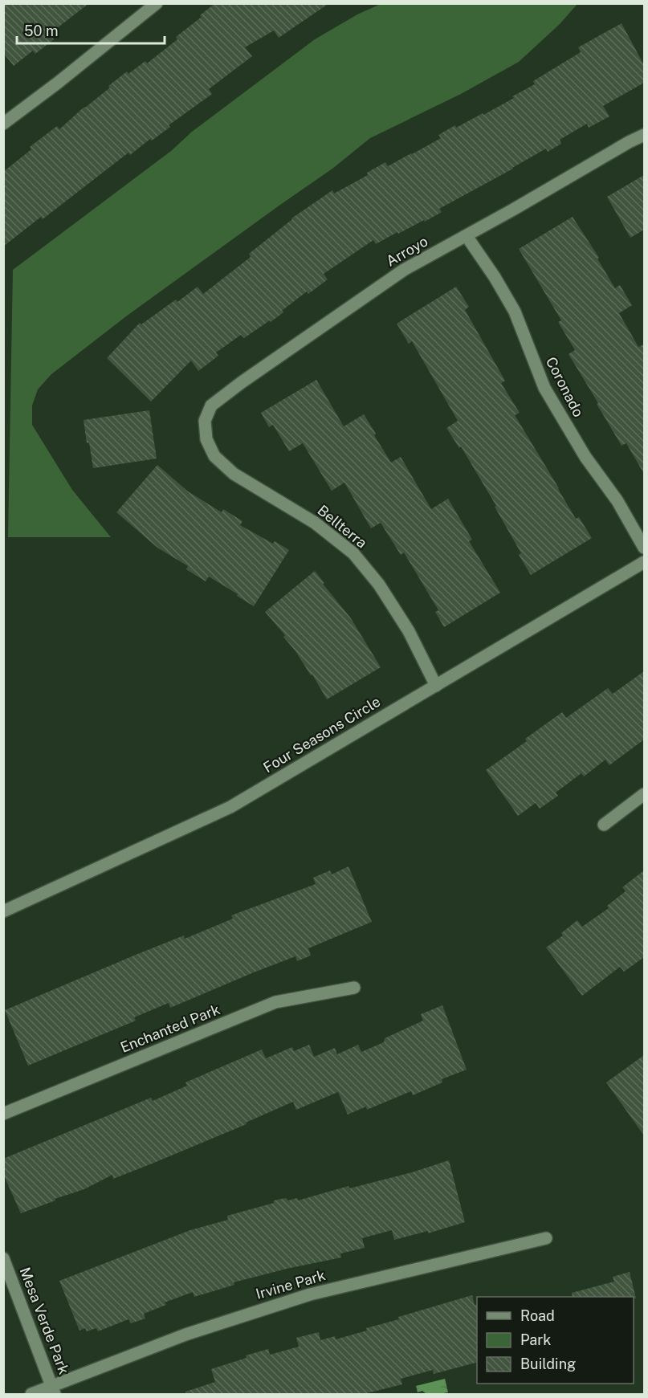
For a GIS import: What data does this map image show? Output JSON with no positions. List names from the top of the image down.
{
  "streets": {
    "street": [
      "Arroyo",
      "Coronado",
      "Bellterra",
      "Four Seasons Circle",
      "Enchanted Park",
      "Irvine Park",
      "Mesa Verde Park"
    ]
  },
  "crossings": [
    ["Arroyo", "Coronado"],
    ["Arroyo", "Bellterra"],
    ["Bellterra", "Four Seasons Circle"],
    ["Irvine Park", "Mesa Verde Park"]
  ],
  "legend": ["Road", "Park", "Building"],
  "scale_bar": "50 m"
}
